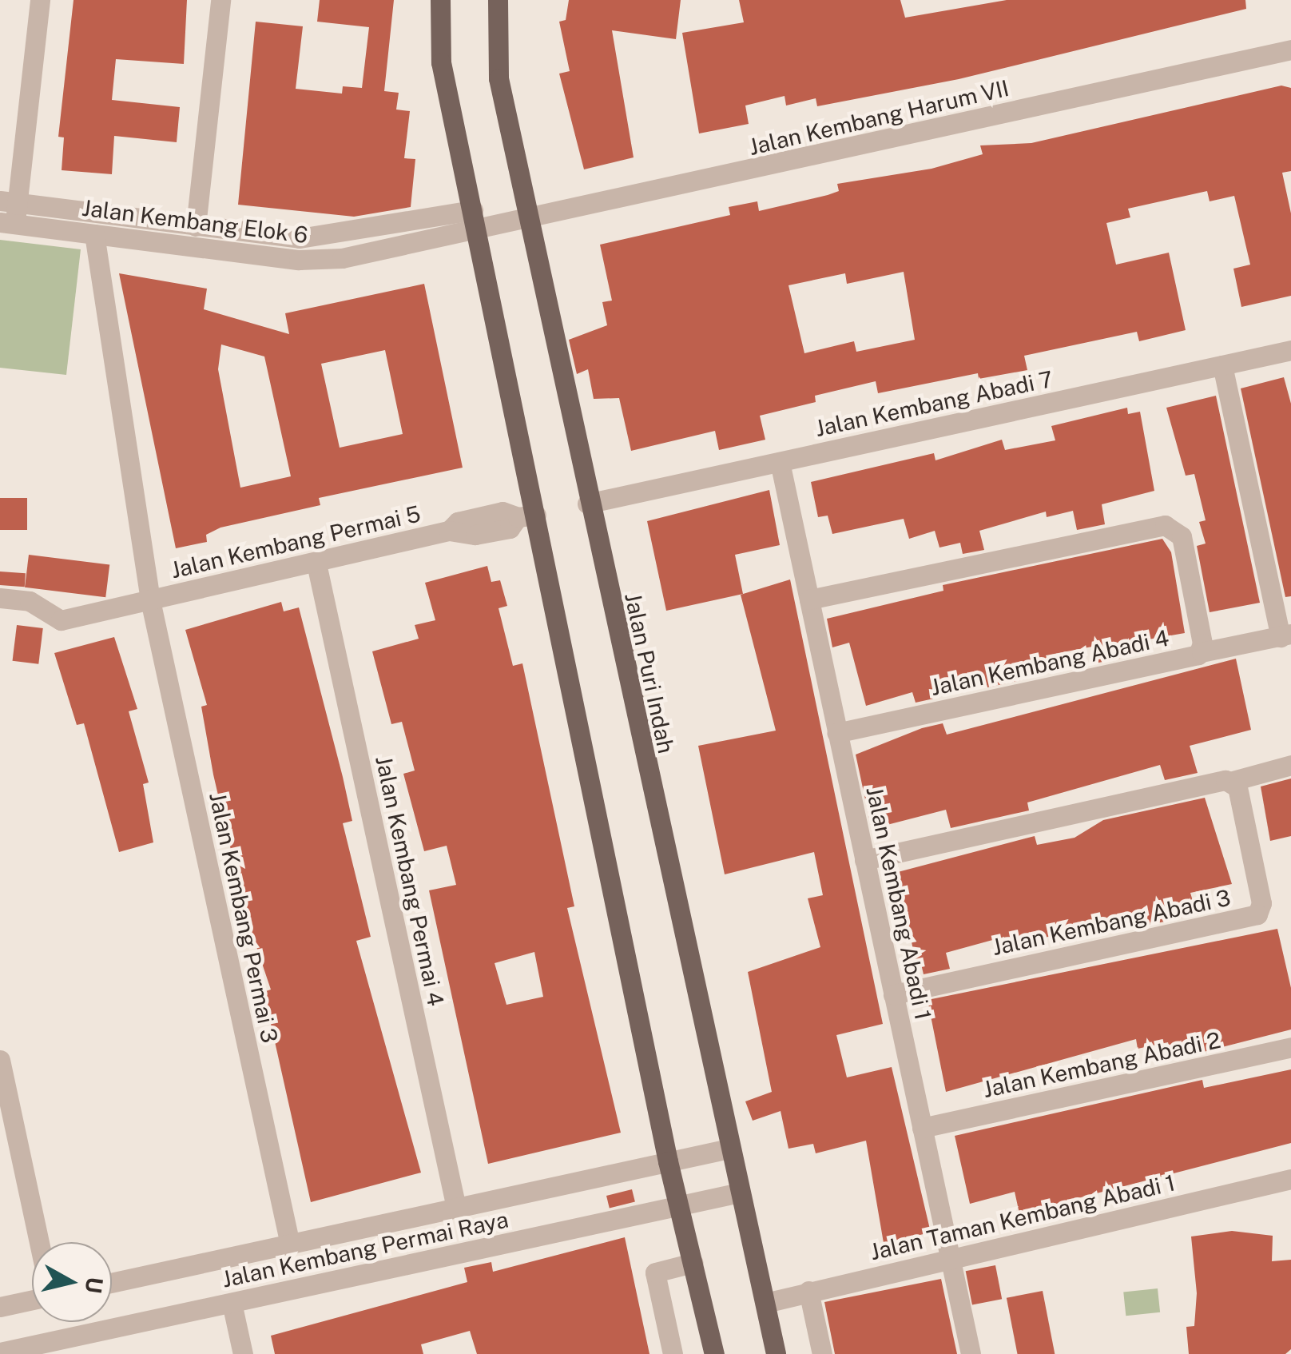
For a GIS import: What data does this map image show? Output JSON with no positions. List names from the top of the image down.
{
  "streets": {
    "main road": ["Jalan Puri Indah"],
    "street": [
      "Jalan Kembang Harum VII",
      "Jalan Kembang Elok 6",
      "Jalan Kembang Abadi 7",
      "Jalan Kembang Permai 5",
      "Jalan Kembang Abadi 4",
      "Jalan Kembang Permai 4",
      "Jalan Kembang Abadi 1",
      "Jalan Kembang Permai 3",
      "Jalan Kembang Abadi 3",
      "Jalan Kembang Abadi 2",
      "Jalan Taman Kembang Abadi 1",
      "Jalan Kembang Permai Raya"
    ]
  },
  "crossings": [
    ["Jalan Kembang Harum VII", "Jalan Kembang Elok 6"],
    ["Jalan Kembang Harum VII", "Jalan Puri Indah"],
    ["Jalan Kembang Elok 6", "Jalan Kembang Permai 3"],
    ["Jalan Kembang Abadi 7", "Jalan Puri Indah"],
    ["Jalan Kembang Abadi 7", "Jalan Kembang Abadi 1"],
    ["Jalan Kembang Permai 5", "Jalan Kembang Permai 4"],
    ["Jalan Kembang Permai 5", "Jalan Kembang Permai 3"],
    ["Jalan Kembang Abadi 4", "Jalan Kembang Abadi 1"],
    ["Jalan Puri Indah", "Jalan Taman Kembang Abadi 1"],
    ["Jalan Puri Indah", "Jalan Kembang Permai Raya"],
    ["Jalan Kembang Permai 4", "Jalan Kembang Permai Raya"],
    ["Jalan Kembang Abadi 1", "Jalan Kembang Abadi 3"],
    ["Jalan Kembang Abadi 1", "Jalan Kembang Abadi 2"],
    ["Jalan Kembang Abadi 1", "Jalan Taman Kembang Abadi 1"],
    ["Jalan Kembang Permai 3", "Jalan Kembang Permai Raya"]
  ],
  "north": "right"
}
